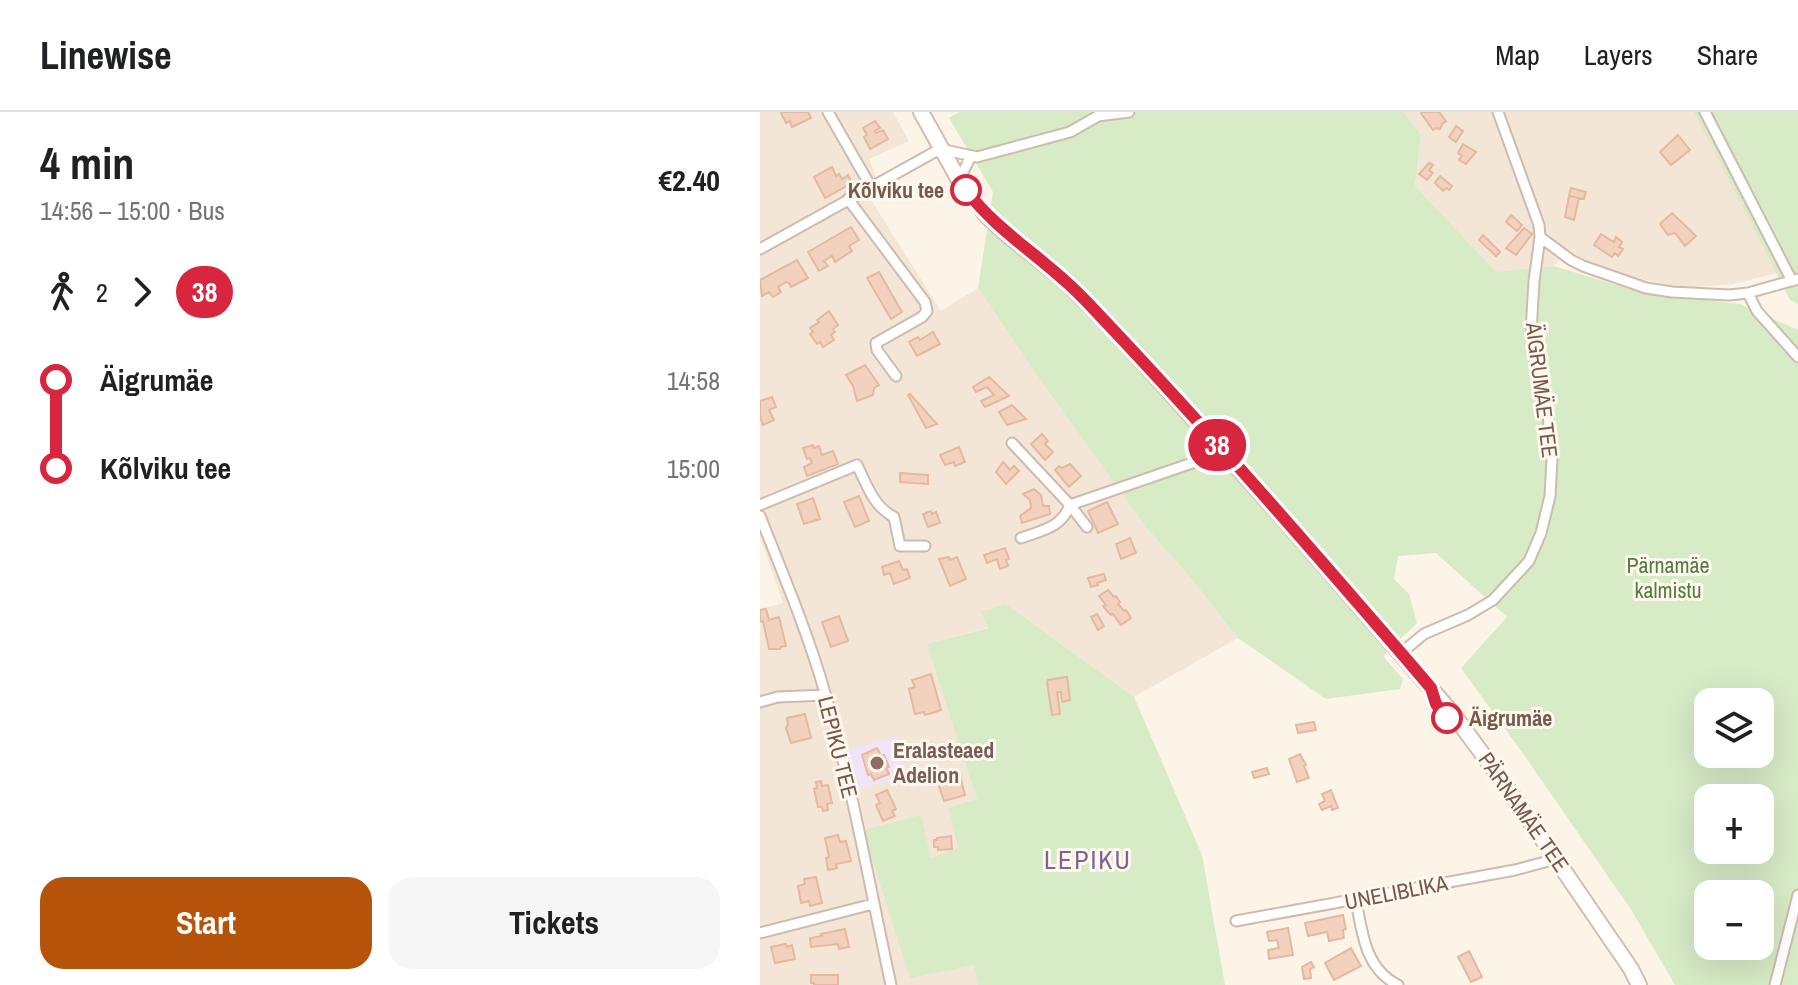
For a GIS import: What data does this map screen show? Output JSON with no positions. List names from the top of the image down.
{
  "streets": {
    "main road": ["PÄRNAMÄE TEE"],
    "street": ["ÄIGRUMÄE TEE", "LEPIKU TEE", "UNELIBLIKA"]
  },
  "crossings": [
    ["ÄIGRUMÄE TEE", "PÄRNAMÄE TEE"],
    ["PÄRNAMÄE TEE", "UNELIBLIKA"]
  ],
  "districts": ["LEPIKU"],
  "parks": ["Pärnamäe kalmistu"],
  "places": ["Kõlviku tee", "Äigrumäe", "Eralasteaed Adelion"],
  "lines": ["bus line 38"],
  "page": {
    "header": "Linewise",
    "nav": ["Map", "Layers", "Share"],
    "heading": ["4 min", "14:56 – 15:00 · Bus", "€2.40"],
    "on_map": "38",
    "legs": ["2", "38"],
    "list": [
      {
        "name": "Äigrumäe",
        "value": "14:58"
      },
      {
        "name": "Kõlviku tee",
        "value": "15:00"
      }
    ],
    "map_buttons": ["+", "−"],
    "buttons": ["Start", "Tickets"]
  }
}
